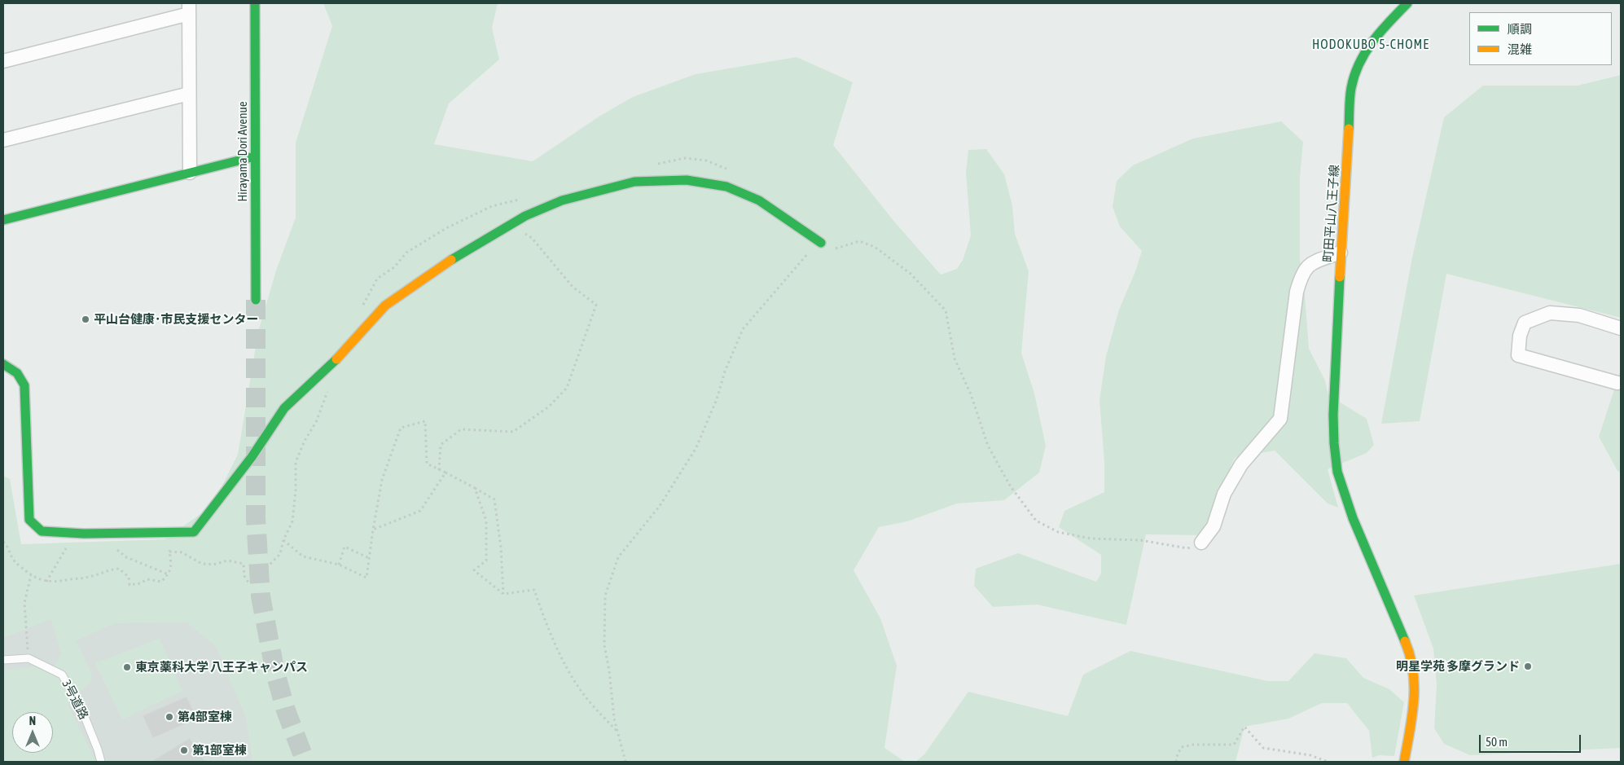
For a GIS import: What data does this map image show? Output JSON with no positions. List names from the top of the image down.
{
  "streets": {
    "street": ["Hirayama Dori Avenue", "町田平山八王子線"],
    "lane": ["3号道路"]
  },
  "districts": ["HODOKUBO 5-CHOME"],
  "places": [
    "平山台健康･市民支援センター",
    "明星学苑 多摩グランド",
    "東京薬科大学 八王子キャンパス",
    "第4部室棟",
    "第1部室棟"
  ],
  "legend": ["順調", "混雑"],
  "scale_bar": "50 m",
  "north": "top"
}
